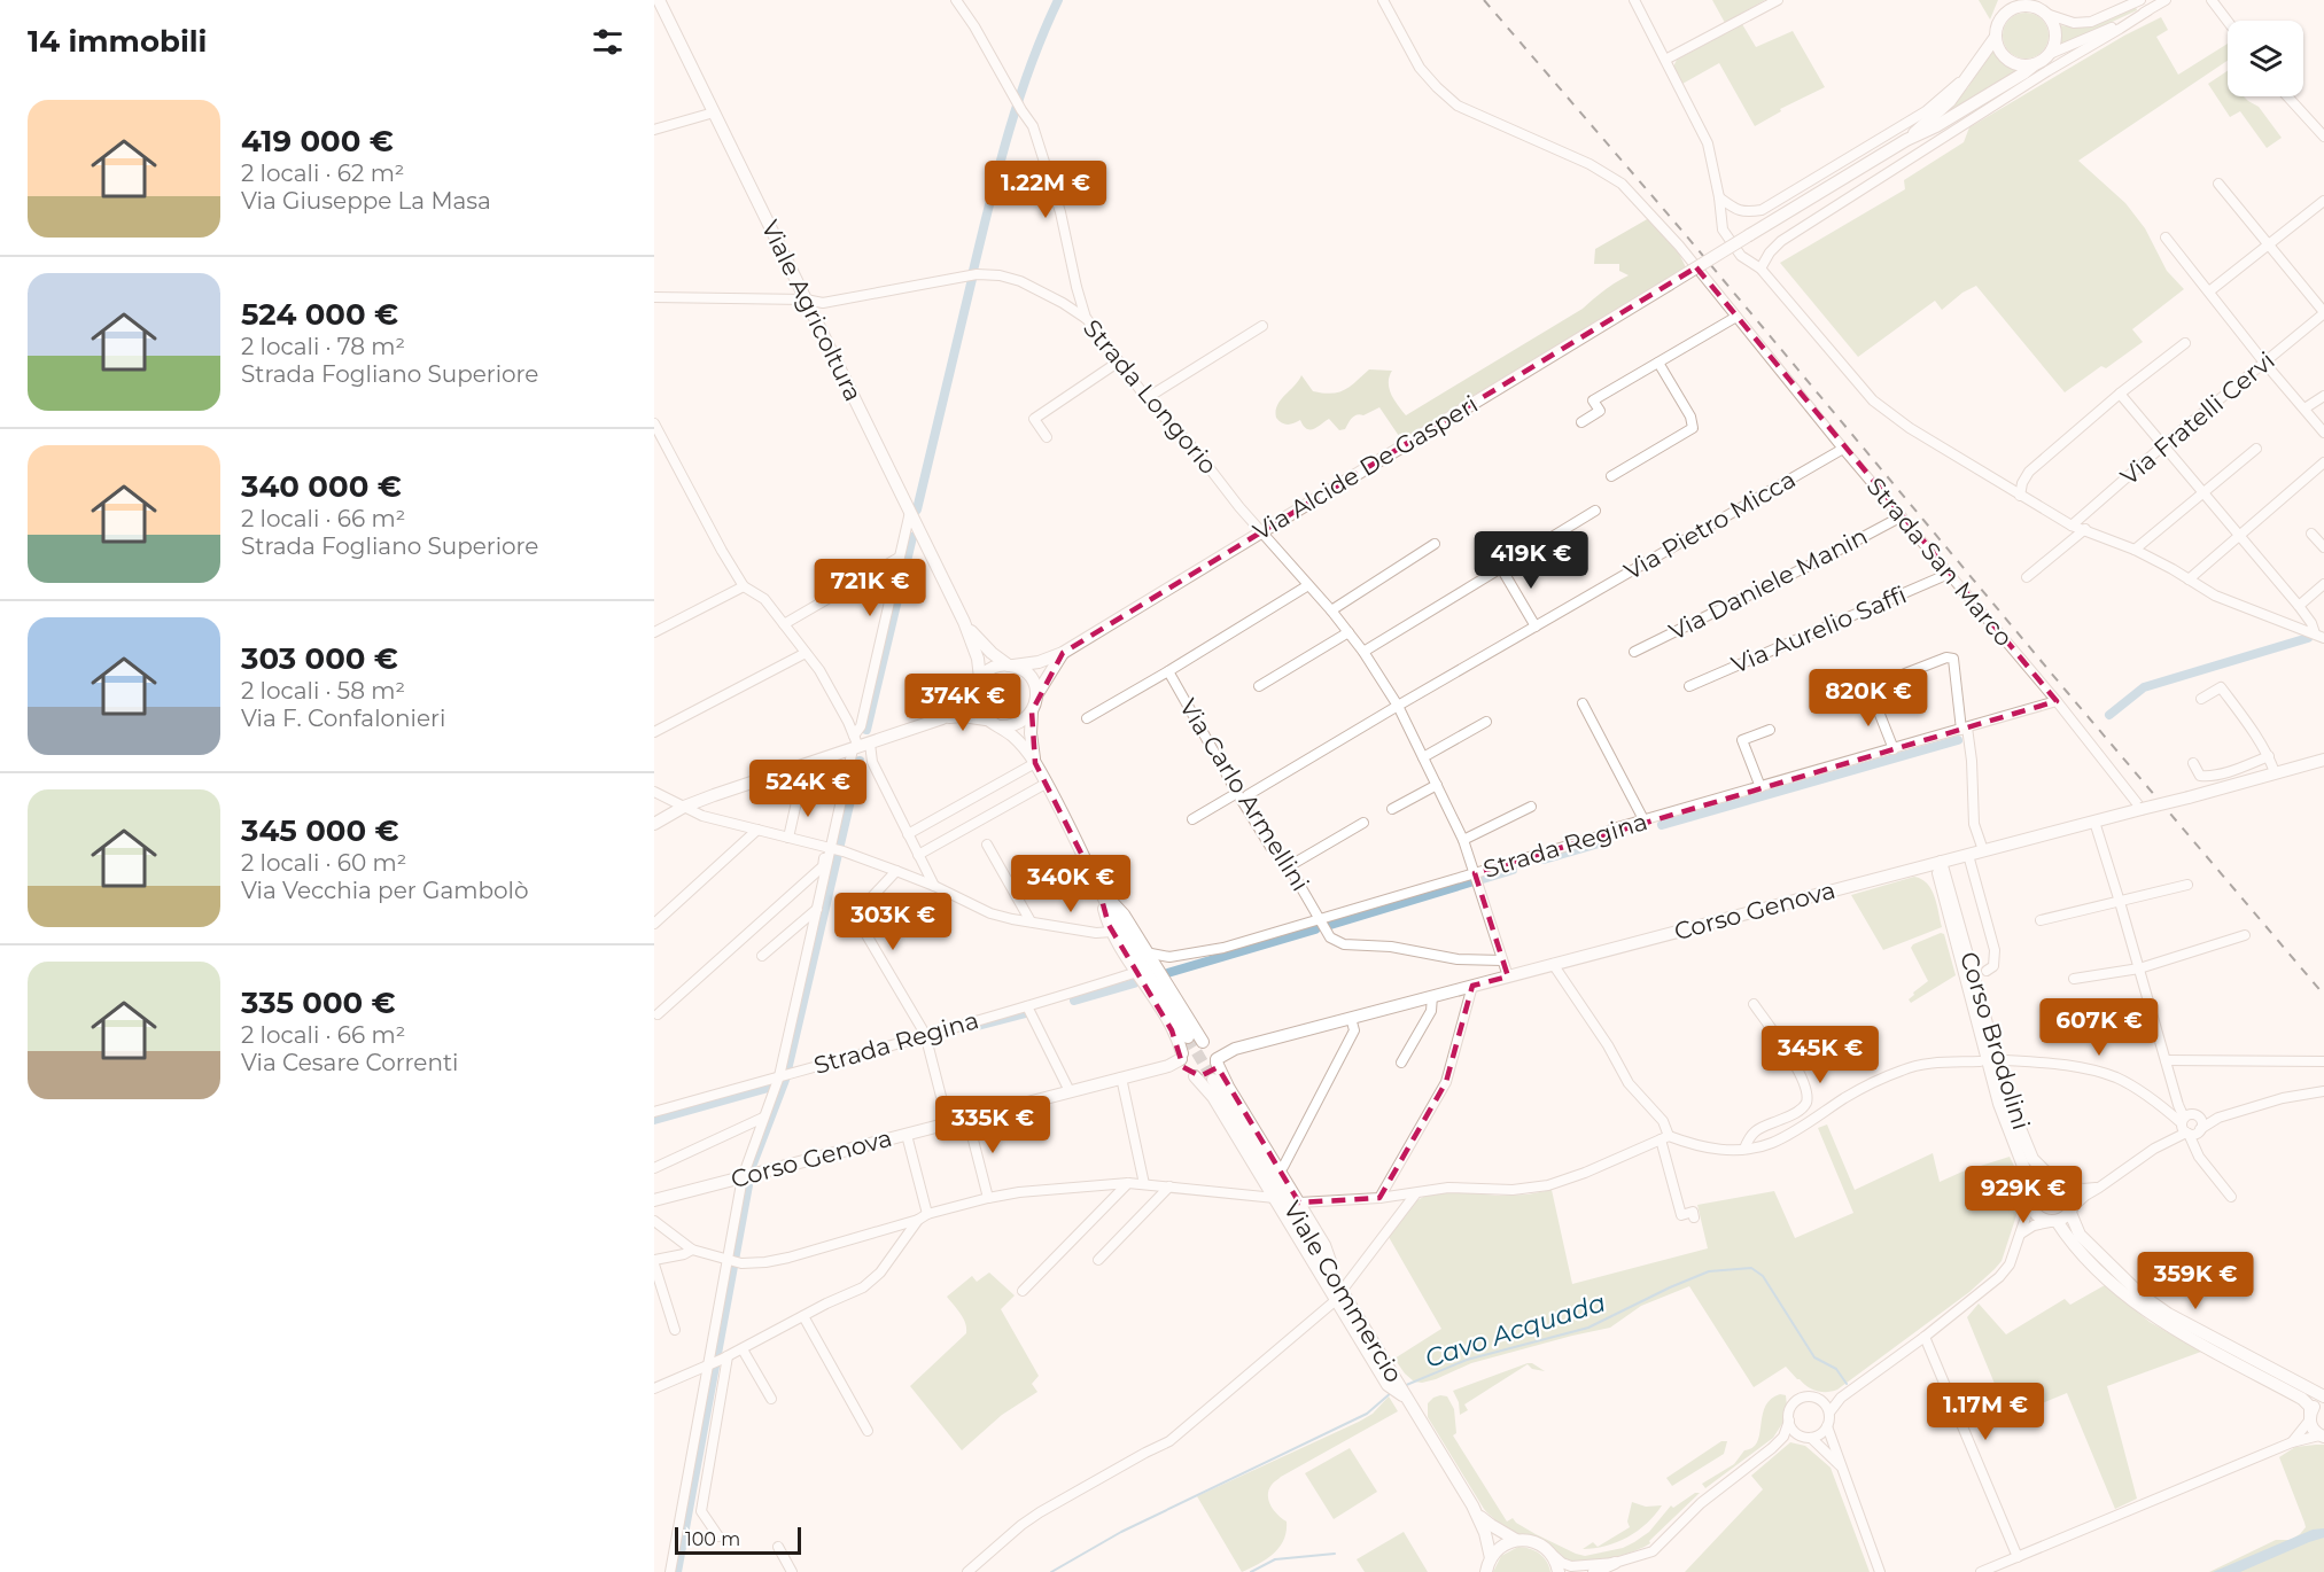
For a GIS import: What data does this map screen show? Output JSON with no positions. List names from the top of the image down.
{
  "streets": {
    "main road": [
      "Viale Agricoltura",
      "Via Alcide De Gasperi",
      "Corso Genova",
      "Corso Brodolini",
      "Viale Commercio"
    ],
    "street": [
      "Strada Longorio",
      "Via Fratelli Cervi",
      "Via Pietro Micca",
      "Strada San Marco",
      "Via Daniele Manin",
      "Via Aurelio Saffi",
      "Via Carlo Armellini",
      "Strada Regina"
    ]
  },
  "crossings": [
    ["Viale Agricoltura", "Strada Longorio"],
    ["Viale Agricoltura", "Via Alcide De Gasperi"],
    ["Strada Longorio", "Via Alcide De Gasperi"],
    ["Strada Longorio", "Via Pietro Micca"],
    ["Strada Longorio", "Via Carlo Armellini"],
    ["Strada Longorio", "Strada Regina"],
    ["Strada Longorio", "Corso Genova"],
    ["Via Pietro Micca", "Strada San Marco"],
    ["Via Pietro Micca", "Via Carlo Armellini"],
    ["Strada San Marco", "Via Daniele Manin"],
    ["Strada San Marco", "Via Aurelio Saffi"],
    ["Strada San Marco", "Strada Regina"],
    ["Strada San Marco", "Corso Genova"],
    ["Via Carlo Armellini", "Strada Regina"],
    ["Corso Genova", "Corso Brodolini"]
  ],
  "water": ["Cavo Acquada"],
  "scale_bar": "100 m",
  "page": {
    "heading": "14 immobili",
    "list": [
      {
        "name": "419 000 €",
        "note": "2 locali · 62 m² · Via Giuseppe La Masa"
      },
      {
        "name": "524 000 €",
        "note": "2 locali · 78 m² · Strada Fogliano Superiore"
      },
      {
        "name": "340 000 €",
        "note": "2 locali · 66 m² · Strada Fogliano Superiore"
      },
      {
        "name": "303 000 €",
        "note": "2 locali · 58 m² · Via F. Confalonieri"
      },
      {
        "name": "345 000 €",
        "note": "2 locali · 60 m² · Via Vecchia per Gambolò"
      },
      {
        "name": "335 000 €",
        "note": "2 locali · 66 m² · Via Cesare Correnti"
      }
    ],
    "price": [
      "1.22M €",
      "419K €",
      "721K €",
      "820K €",
      "374K €",
      "524K €",
      "340K €",
      "303K €",
      "607K €",
      "345K €",
      "335K €",
      "929K €",
      "359K €",
      "1.17M €"
    ],
    "scale": "100 m"
  }
}
